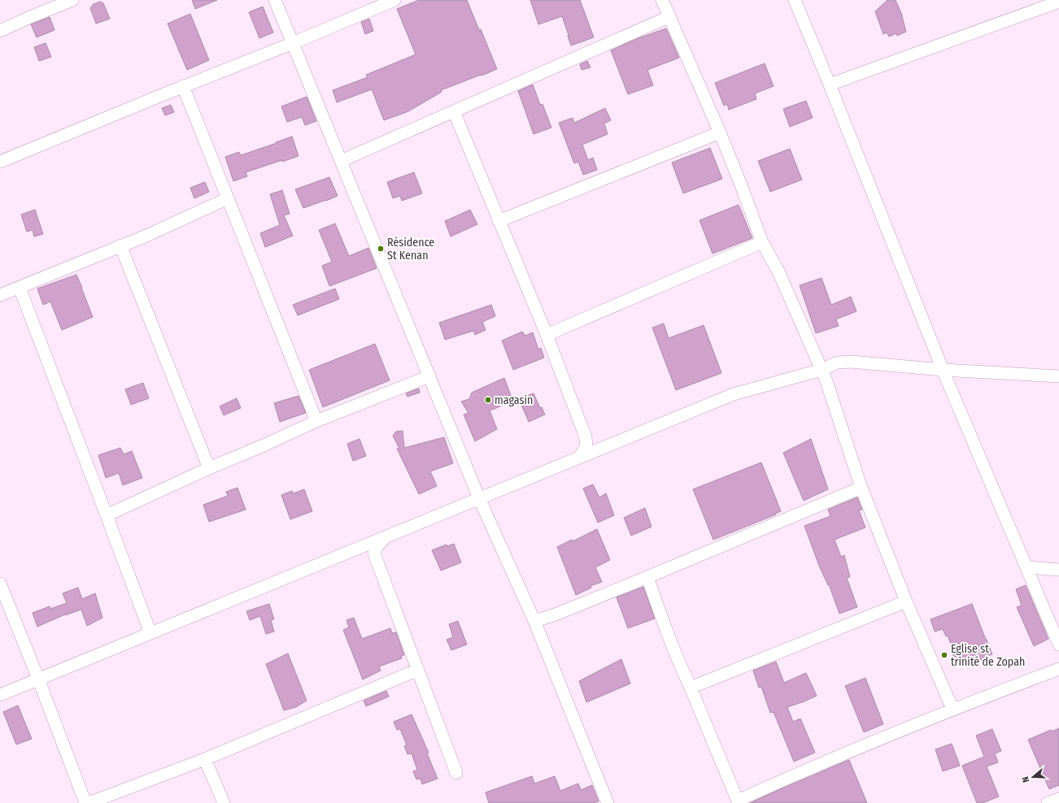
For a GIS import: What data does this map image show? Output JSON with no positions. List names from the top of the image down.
{
  "places": ["Résidence St Kenan", "magasin", "Eglise st trinité de Zopah"],
  "north": "left"
}
